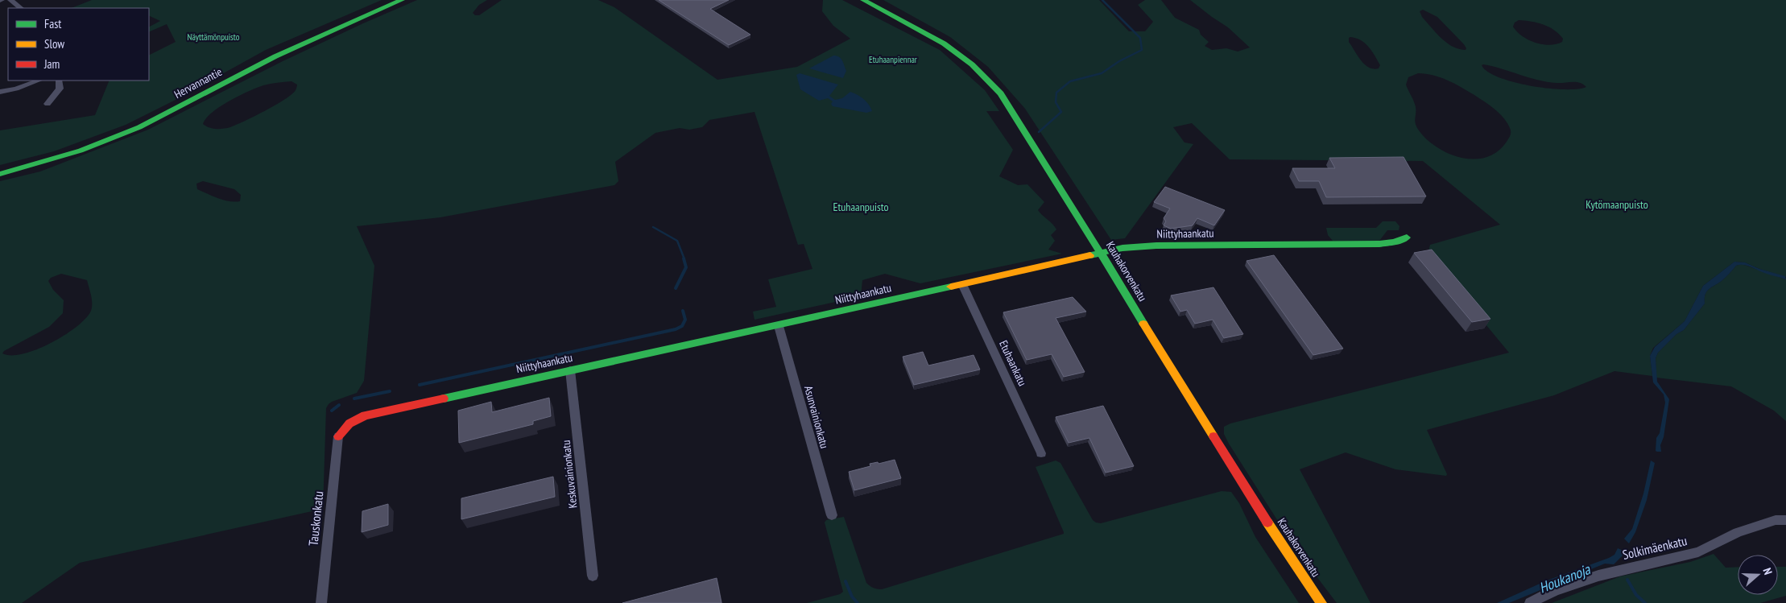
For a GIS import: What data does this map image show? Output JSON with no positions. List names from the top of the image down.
{
  "streets": {
    "street": [
      "Hervannantie",
      "Niittyhaankatu",
      "Kauhakorvenkatu",
      "Etuhaankatu",
      "Asunvainionkatu",
      "Keskuvainionkatu",
      "Tauskonkatu",
      "Solkimäenkatu"
    ]
  },
  "crossings": [
    ["Niittyhaankatu", "Kauhakorvenkatu"],
    ["Niittyhaankatu", "Etuhaankatu"],
    ["Niittyhaankatu", "Asunvainionkatu"],
    ["Niittyhaankatu", "Keskuvainionkatu"],
    ["Niittyhaankatu", "Tauskonkatu"]
  ],
  "water": ["Houkanoja"],
  "parks": [
    "Näyttämönpuisto",
    "Etuhaanpiennar",
    "Kytömaanpuisto",
    "Etuhaanpuisto"
  ],
  "legend": ["Fast", "Slow", "Jam"],
  "north": "right"
}
